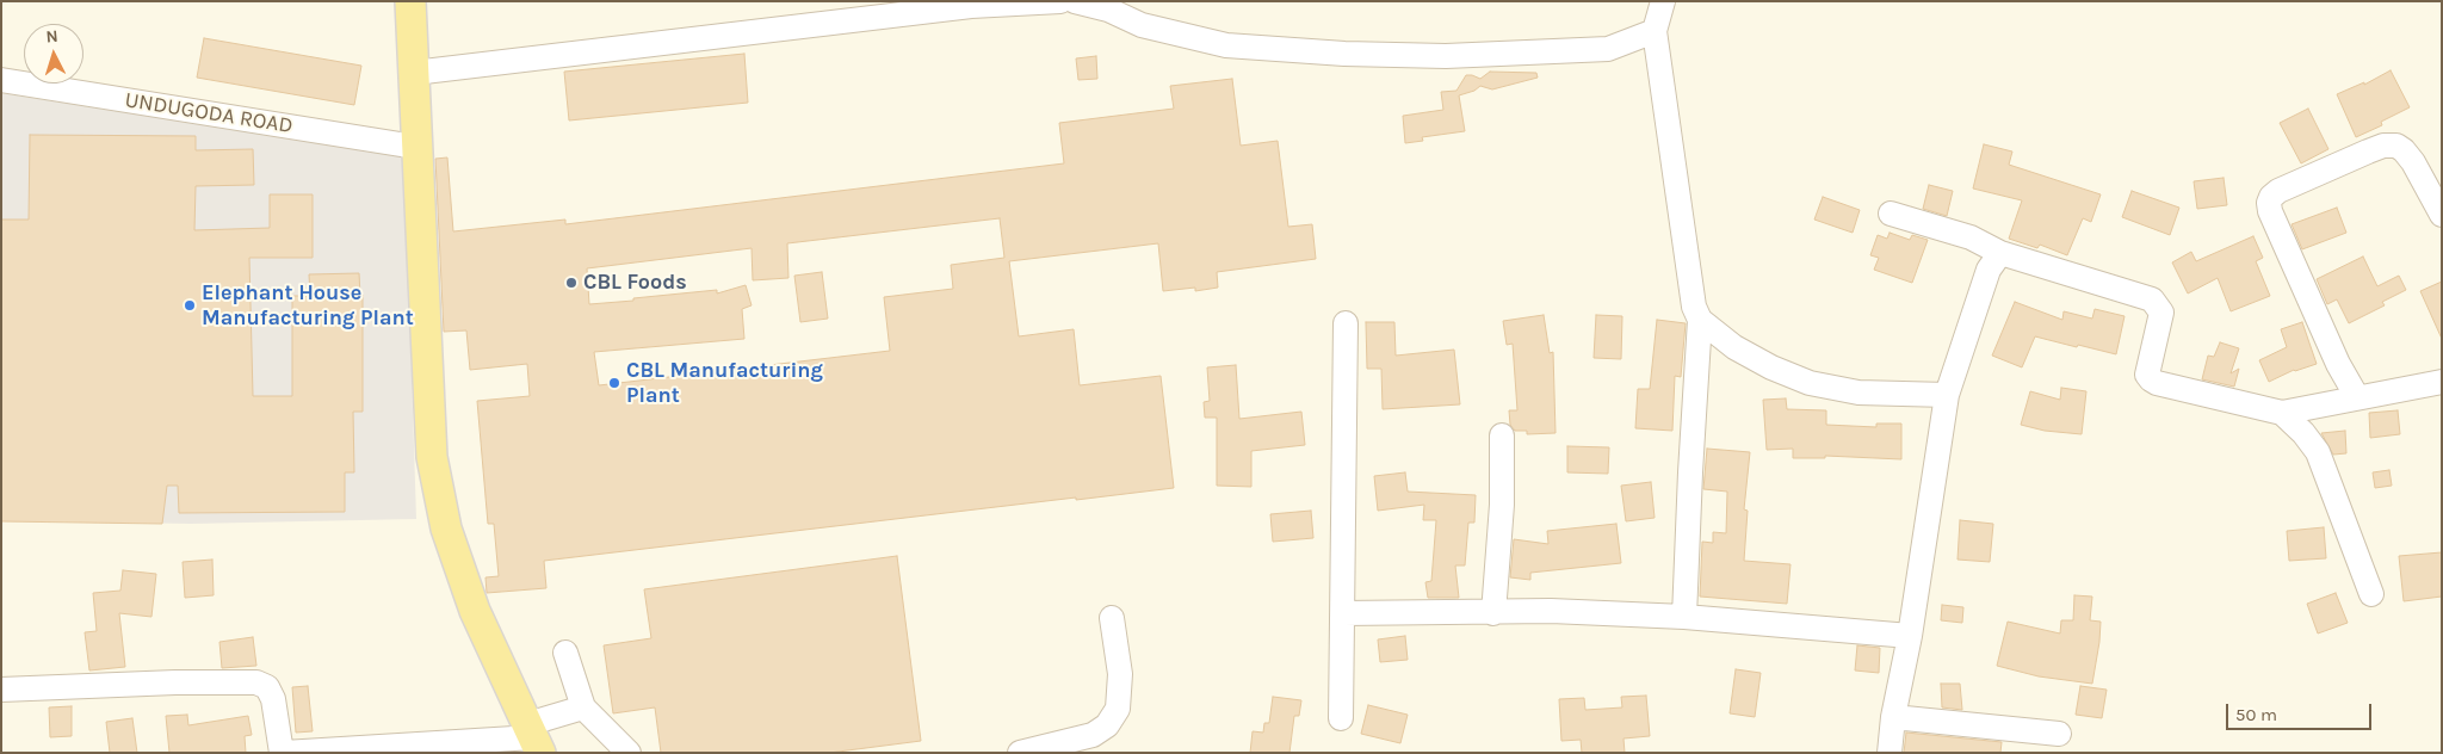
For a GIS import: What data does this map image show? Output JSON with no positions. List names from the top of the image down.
{
  "streets": {
    "street": ["UNDUGODA ROAD"]
  },
  "places": ["CBL Foods", "Elephant House Manufacturing Plant", "CBL Manufacturing Plant"],
  "scale_bar": "50 m",
  "north": "top"
}
